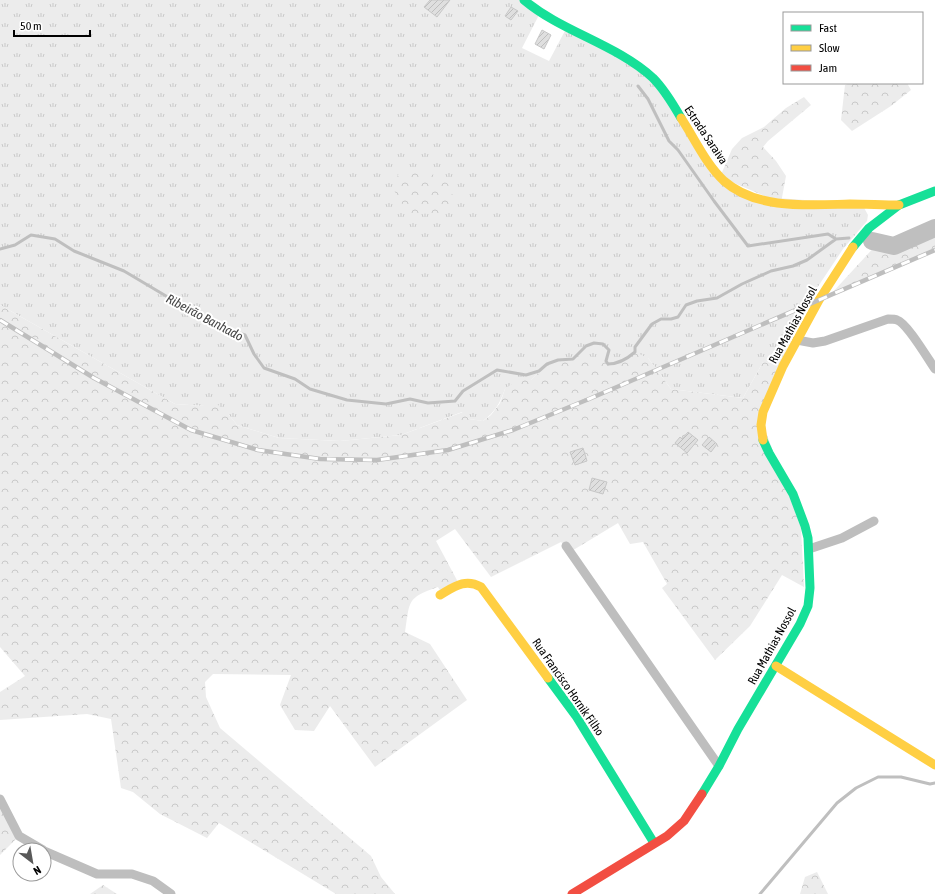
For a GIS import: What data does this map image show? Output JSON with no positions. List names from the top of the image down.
{
  "streets": {
    "street": ["Estrada Saraiva", "Rua Mathias Nossol", "Rua Francisco Hornik Filho"]
  },
  "crossings": [
    ["Estrada Saraiva", "Rua Mathias Nossol"],
    ["Rua Mathias Nossol", "Rua Francisco Hornik Filho"]
  ],
  "water": ["Ribeirão Banhado"],
  "legend": ["Fast", "Slow", "Jam"],
  "scale_bar": "50 m",
  "north": "bottom right"
}
